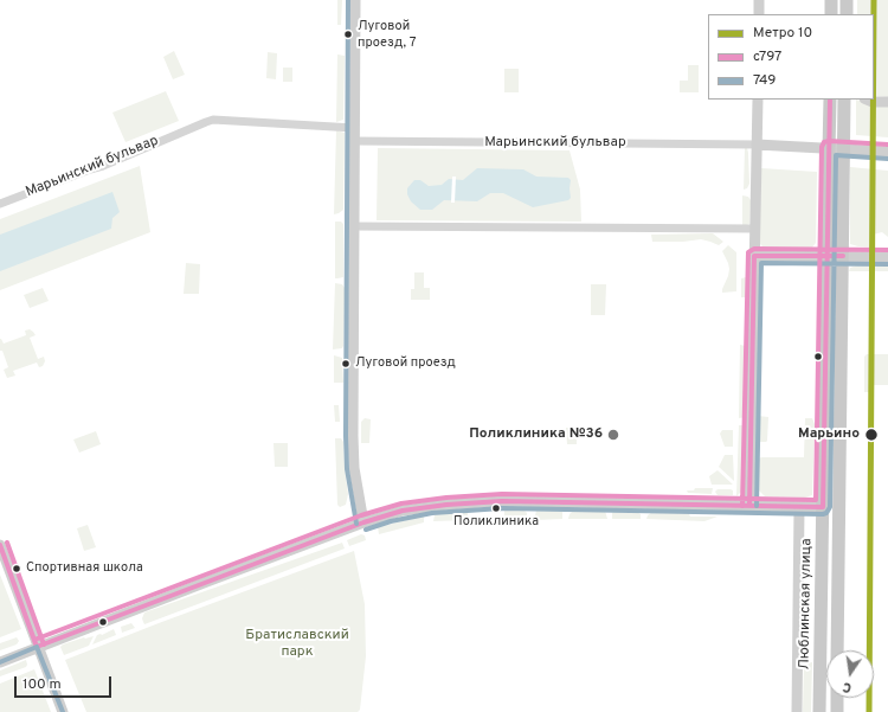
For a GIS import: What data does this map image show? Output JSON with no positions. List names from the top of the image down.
{
  "streets": {
    "main road": ["Люблинская улица"],
    "street": ["Марьинский бульвар"]
  },
  "parks": ["Братиславский парк"],
  "places": [
    "Луговой проезд, 7",
    "Луговой проезд",
    "Поликлиника №36",
    "Марьино",
    "Поликлиника",
    "Спортивная школа"
  ],
  "lines": ["metro line 10", "transit line 749", "transit line с797"],
  "legend": ["Метро 10", "с797", "749"],
  "scale_bar": "100 m",
  "north": "bottom"
}
